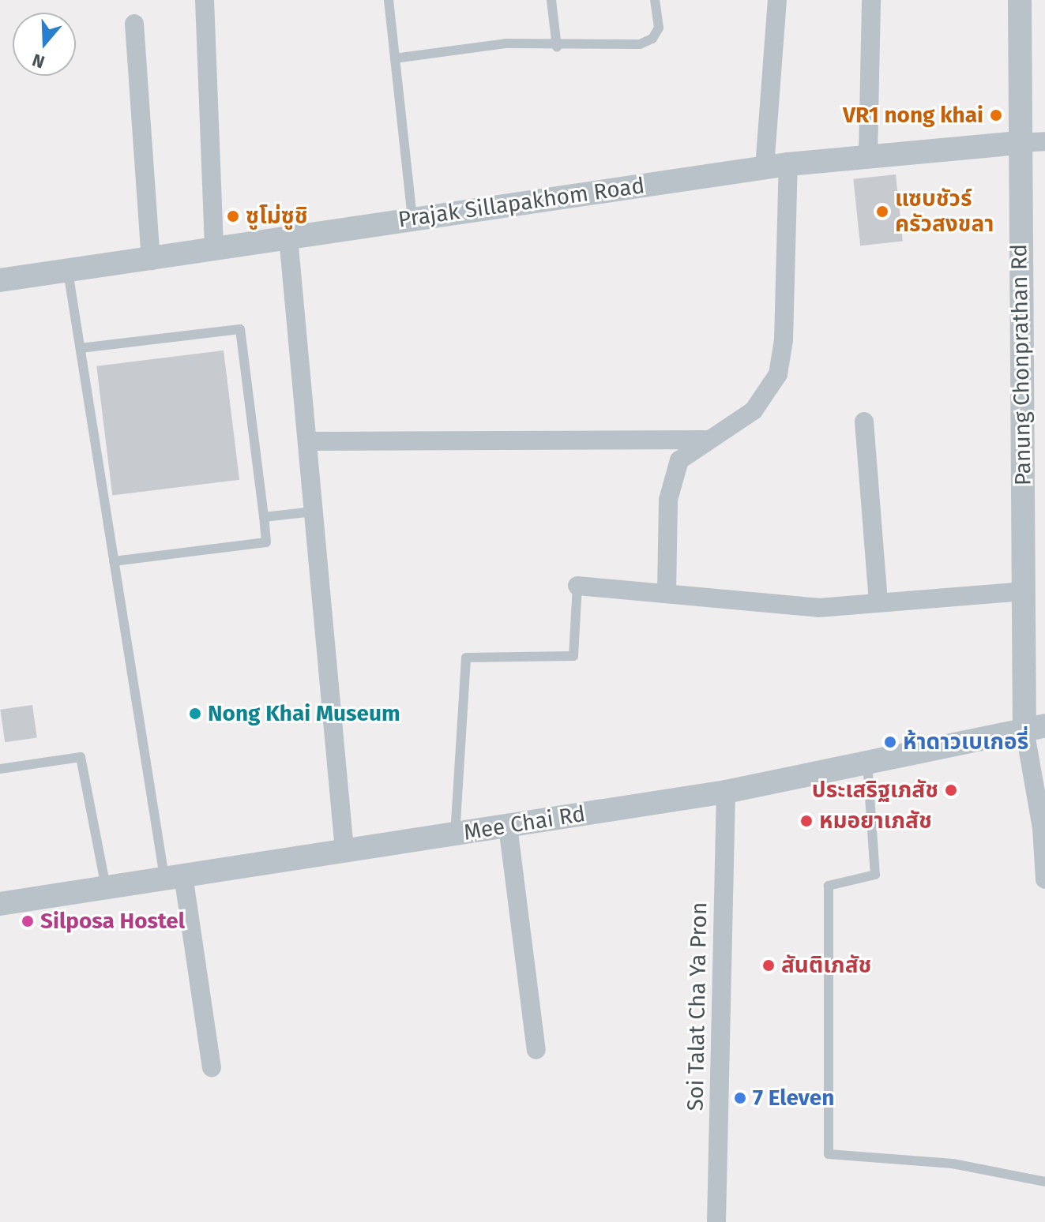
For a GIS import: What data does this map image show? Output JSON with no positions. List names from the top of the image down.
{
  "streets": {
    "street": [
      "Prajak Sillapakhom Road",
      "Panung Chonprathan Rd",
      "Mee Chai Rd",
      "Soi Talat Cha Ya Pron"
    ]
  },
  "crossings": [
    ["Prajak Sillapakhom Road", "Panung Chonprathan Rd"],
    ["Panung Chonprathan Rd", "Mee Chai Rd"],
    ["Mee Chai Rd", "Soi Talat Cha Ya Pron"]
  ],
  "places": [
    "VR1 nong khai",
    "แซบชัวร์ ครัวสงขลา",
    "ซูโม่ซูชิ",
    "Nong Khai Museum",
    "ห้าดาวเบเกอรี่",
    "ประเสริฐเภสัช",
    "หมอยาเภสัช",
    "Silposa Hostel",
    "สันติเภสัช",
    "7 Eleven"
  ],
  "north": "bottom"
}
